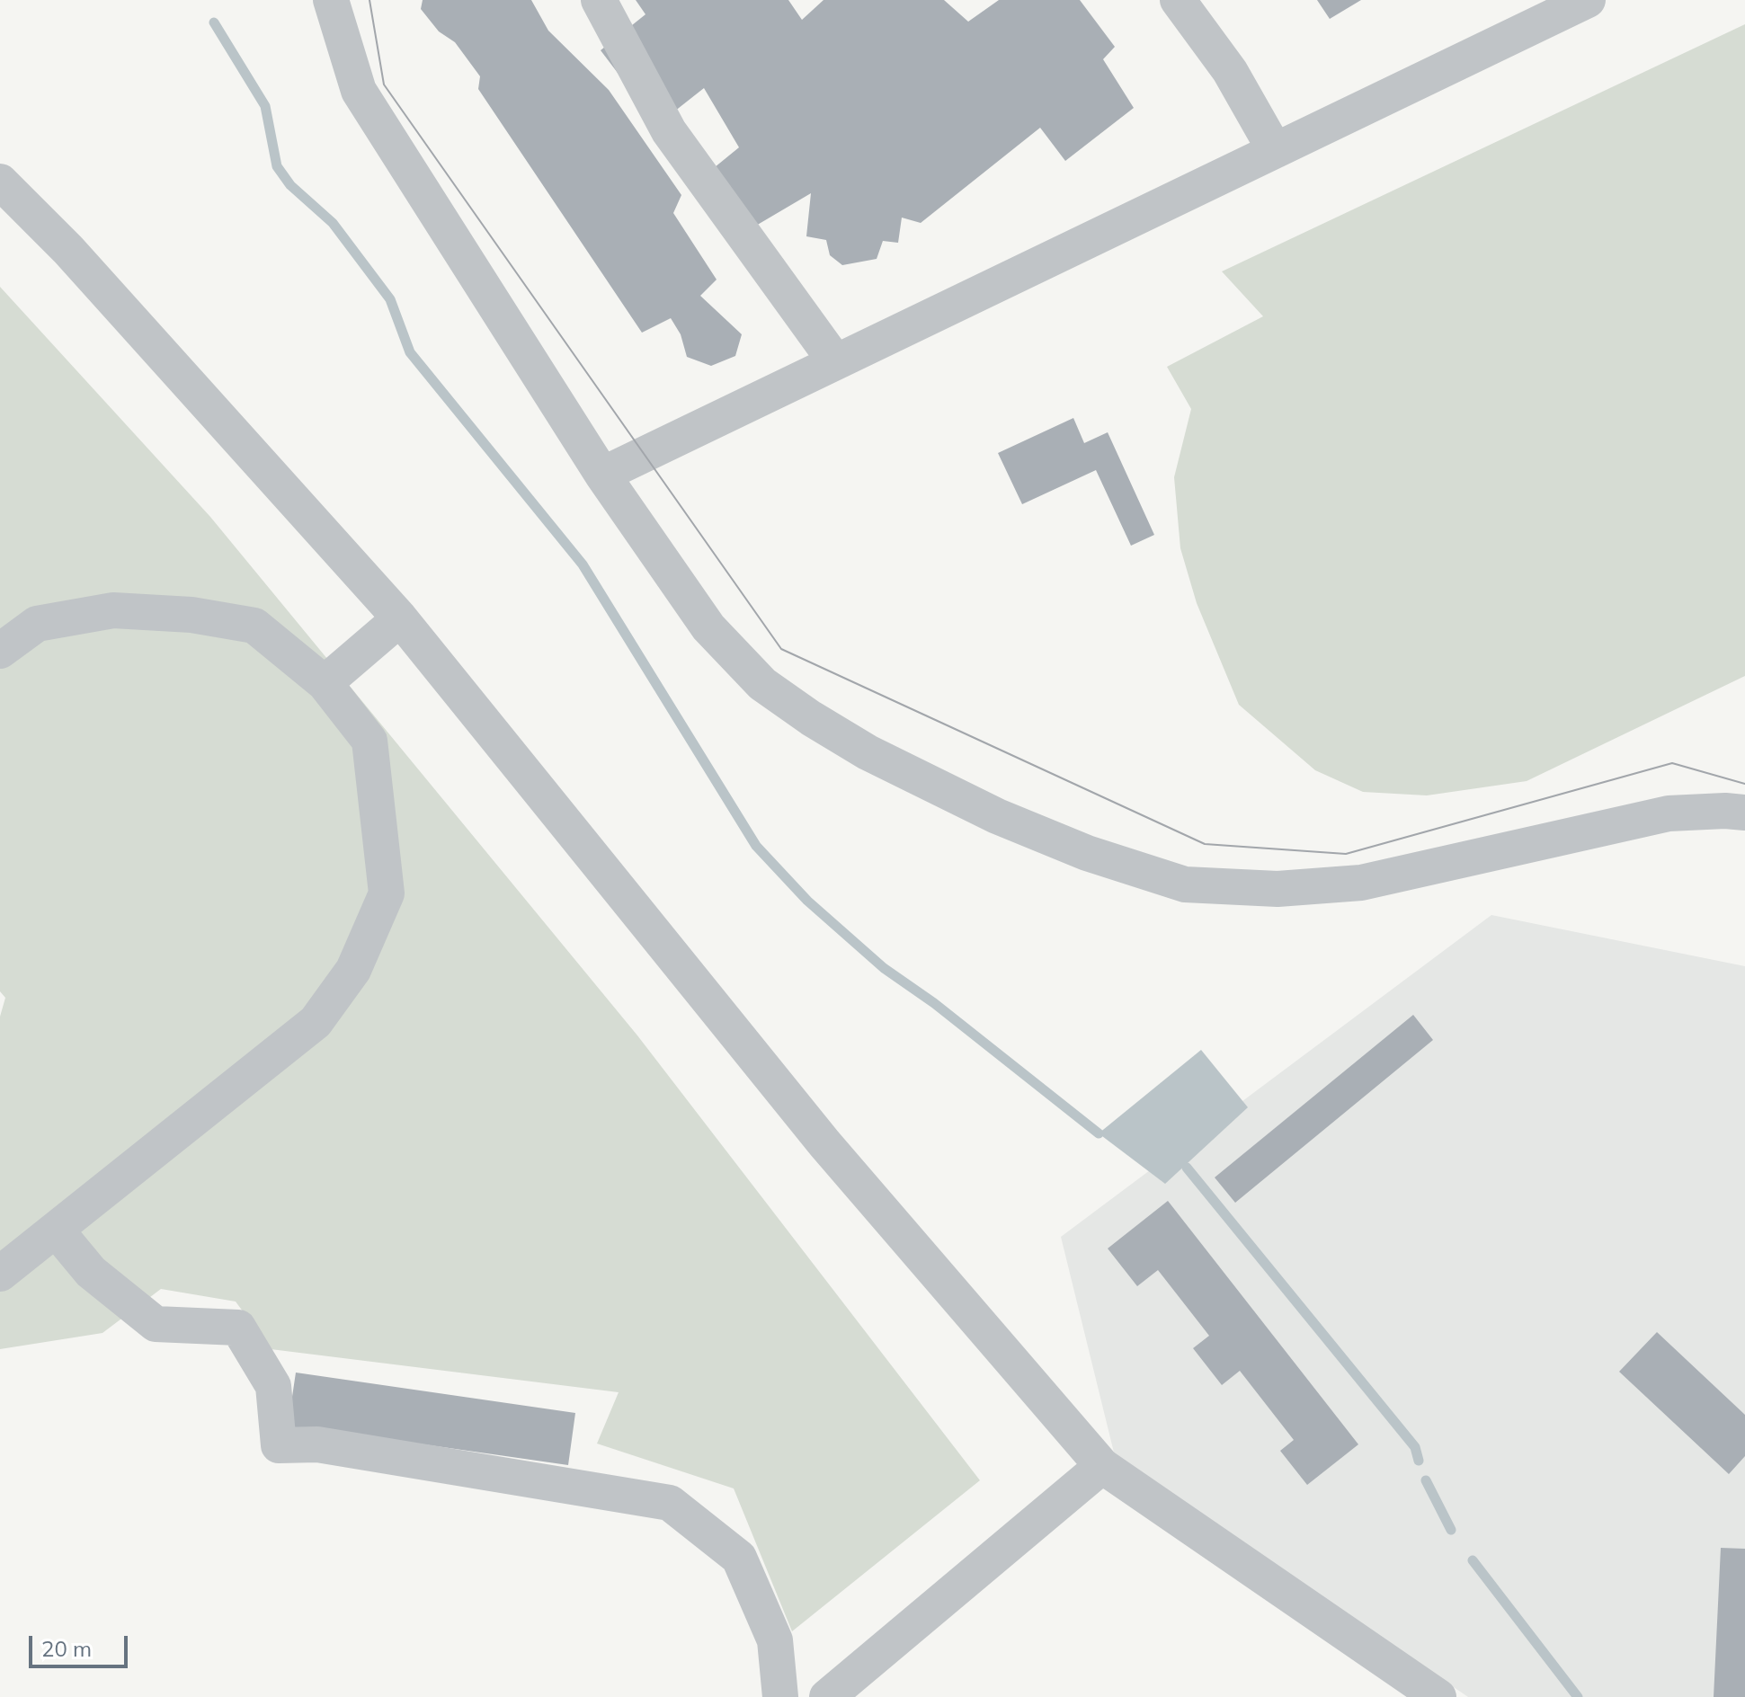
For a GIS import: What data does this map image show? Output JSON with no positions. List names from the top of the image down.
{
  "scale_bar": "20 m"
}
